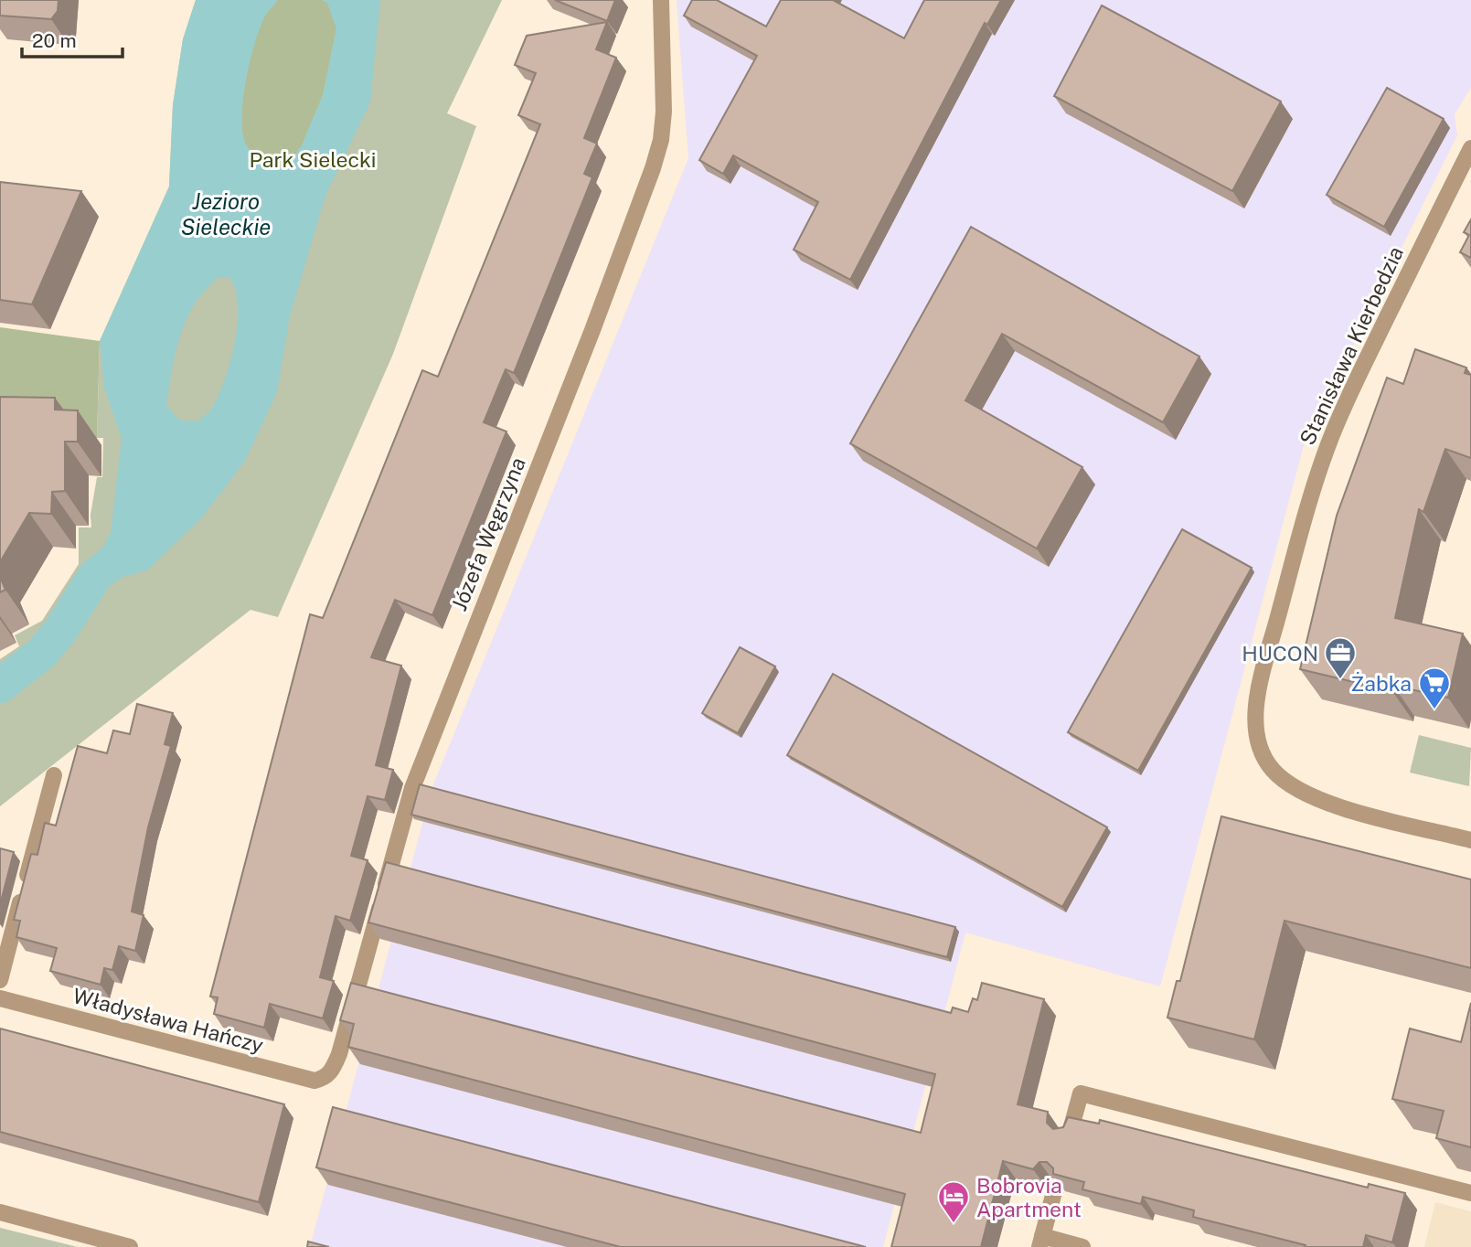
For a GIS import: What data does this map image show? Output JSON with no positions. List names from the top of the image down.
{
  "streets": {
    "street": ["Stanisława Kierbedzia", "Józefa Węgrzyna", "Władysława Hańczy"]
  },
  "crossings": [
    ["Józefa Węgrzyna", "Władysława Hańczy"]
  ],
  "water": ["Jezioro Sieleckie"],
  "parks": ["Park Sielecki"],
  "places": {
    "office": ["HUCON"],
    "supermarket": ["Żabka"],
    "hotel": ["Bobrovia Apartment"]
  },
  "scale_bar": "20 m"
}
